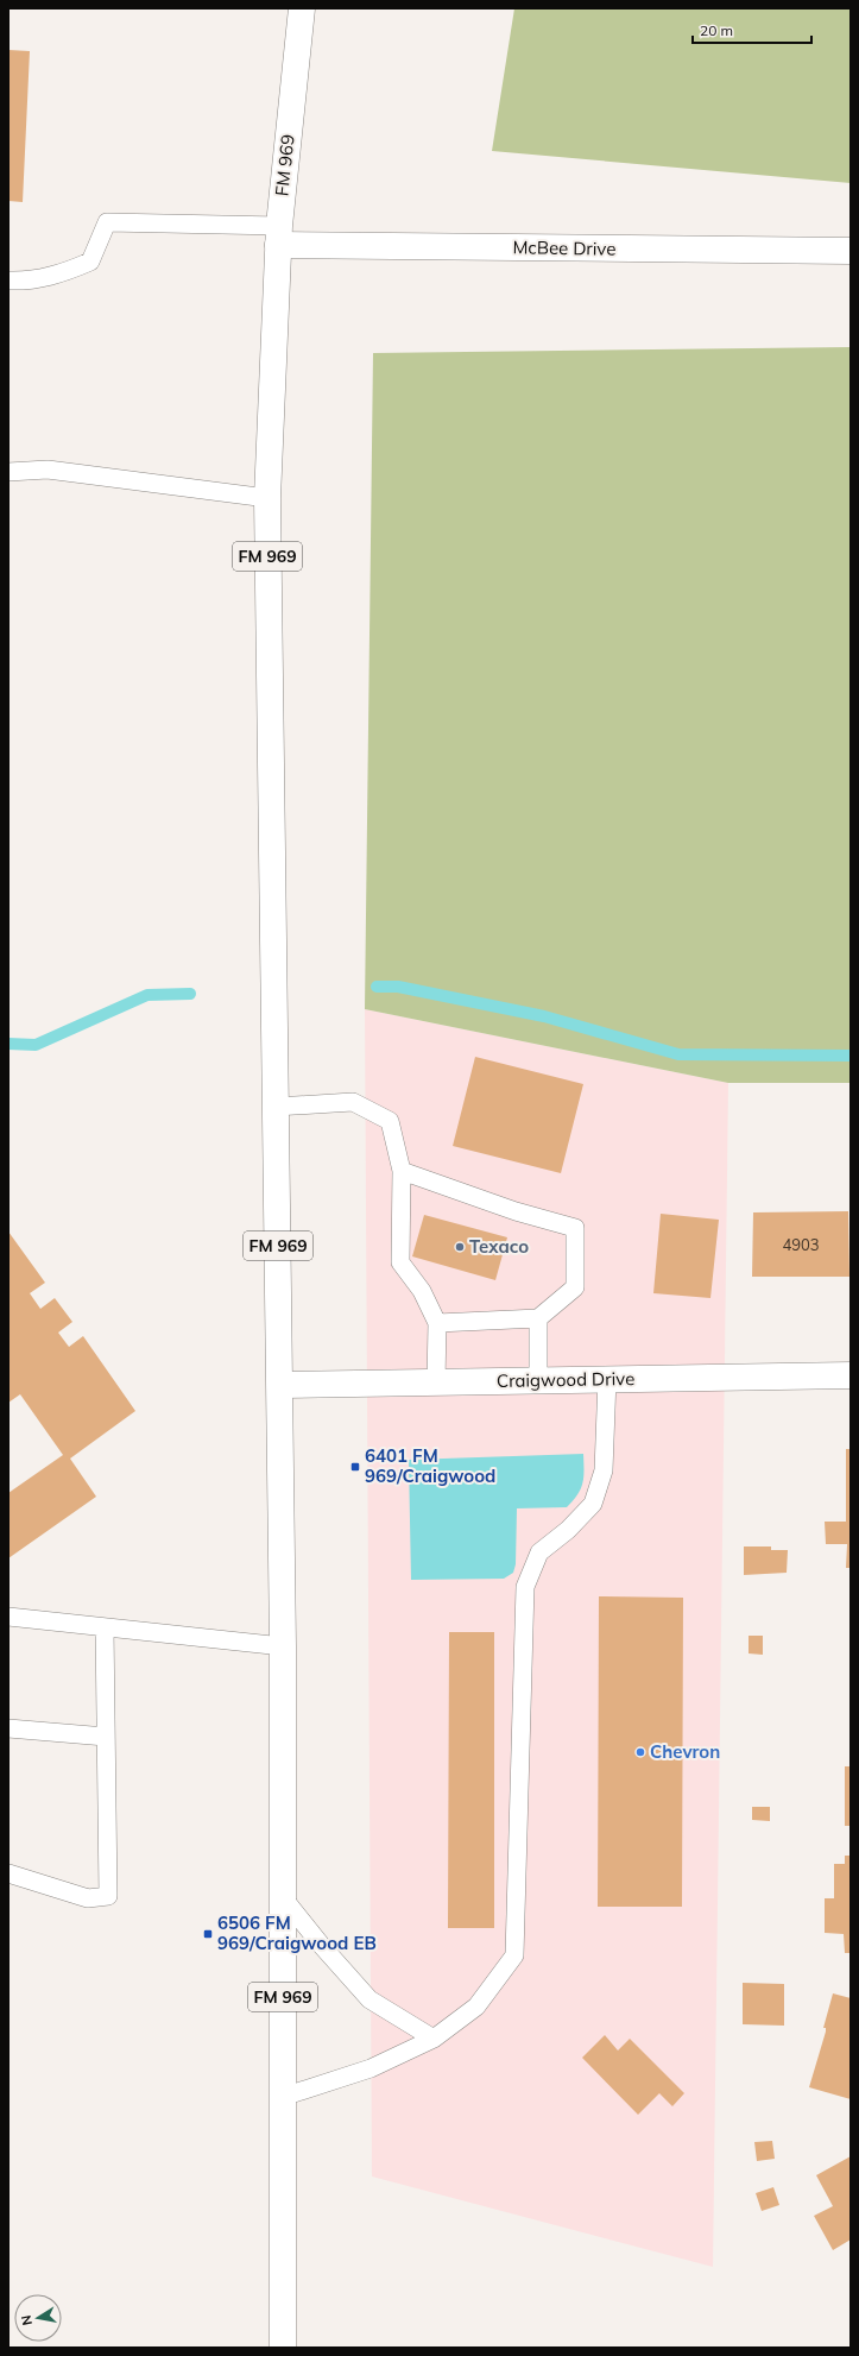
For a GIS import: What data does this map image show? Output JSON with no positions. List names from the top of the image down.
{
  "streets": {
    "main road": ["FM 969", "McBee Drive", "Craigwood Drive"]
  },
  "crossings": [
    ["FM 969", "McBee Drive"],
    ["FM 969", "Craigwood Drive"]
  ],
  "places": {
    "other": ["Texaco", "Chevron"],
    "transit": ["6401 FM 969/Craigwood", "6506 FM 969/Craigwood EB"]
  },
  "house_numbers": ["4903"],
  "scale_bar": "20 m",
  "north": "left"
}
